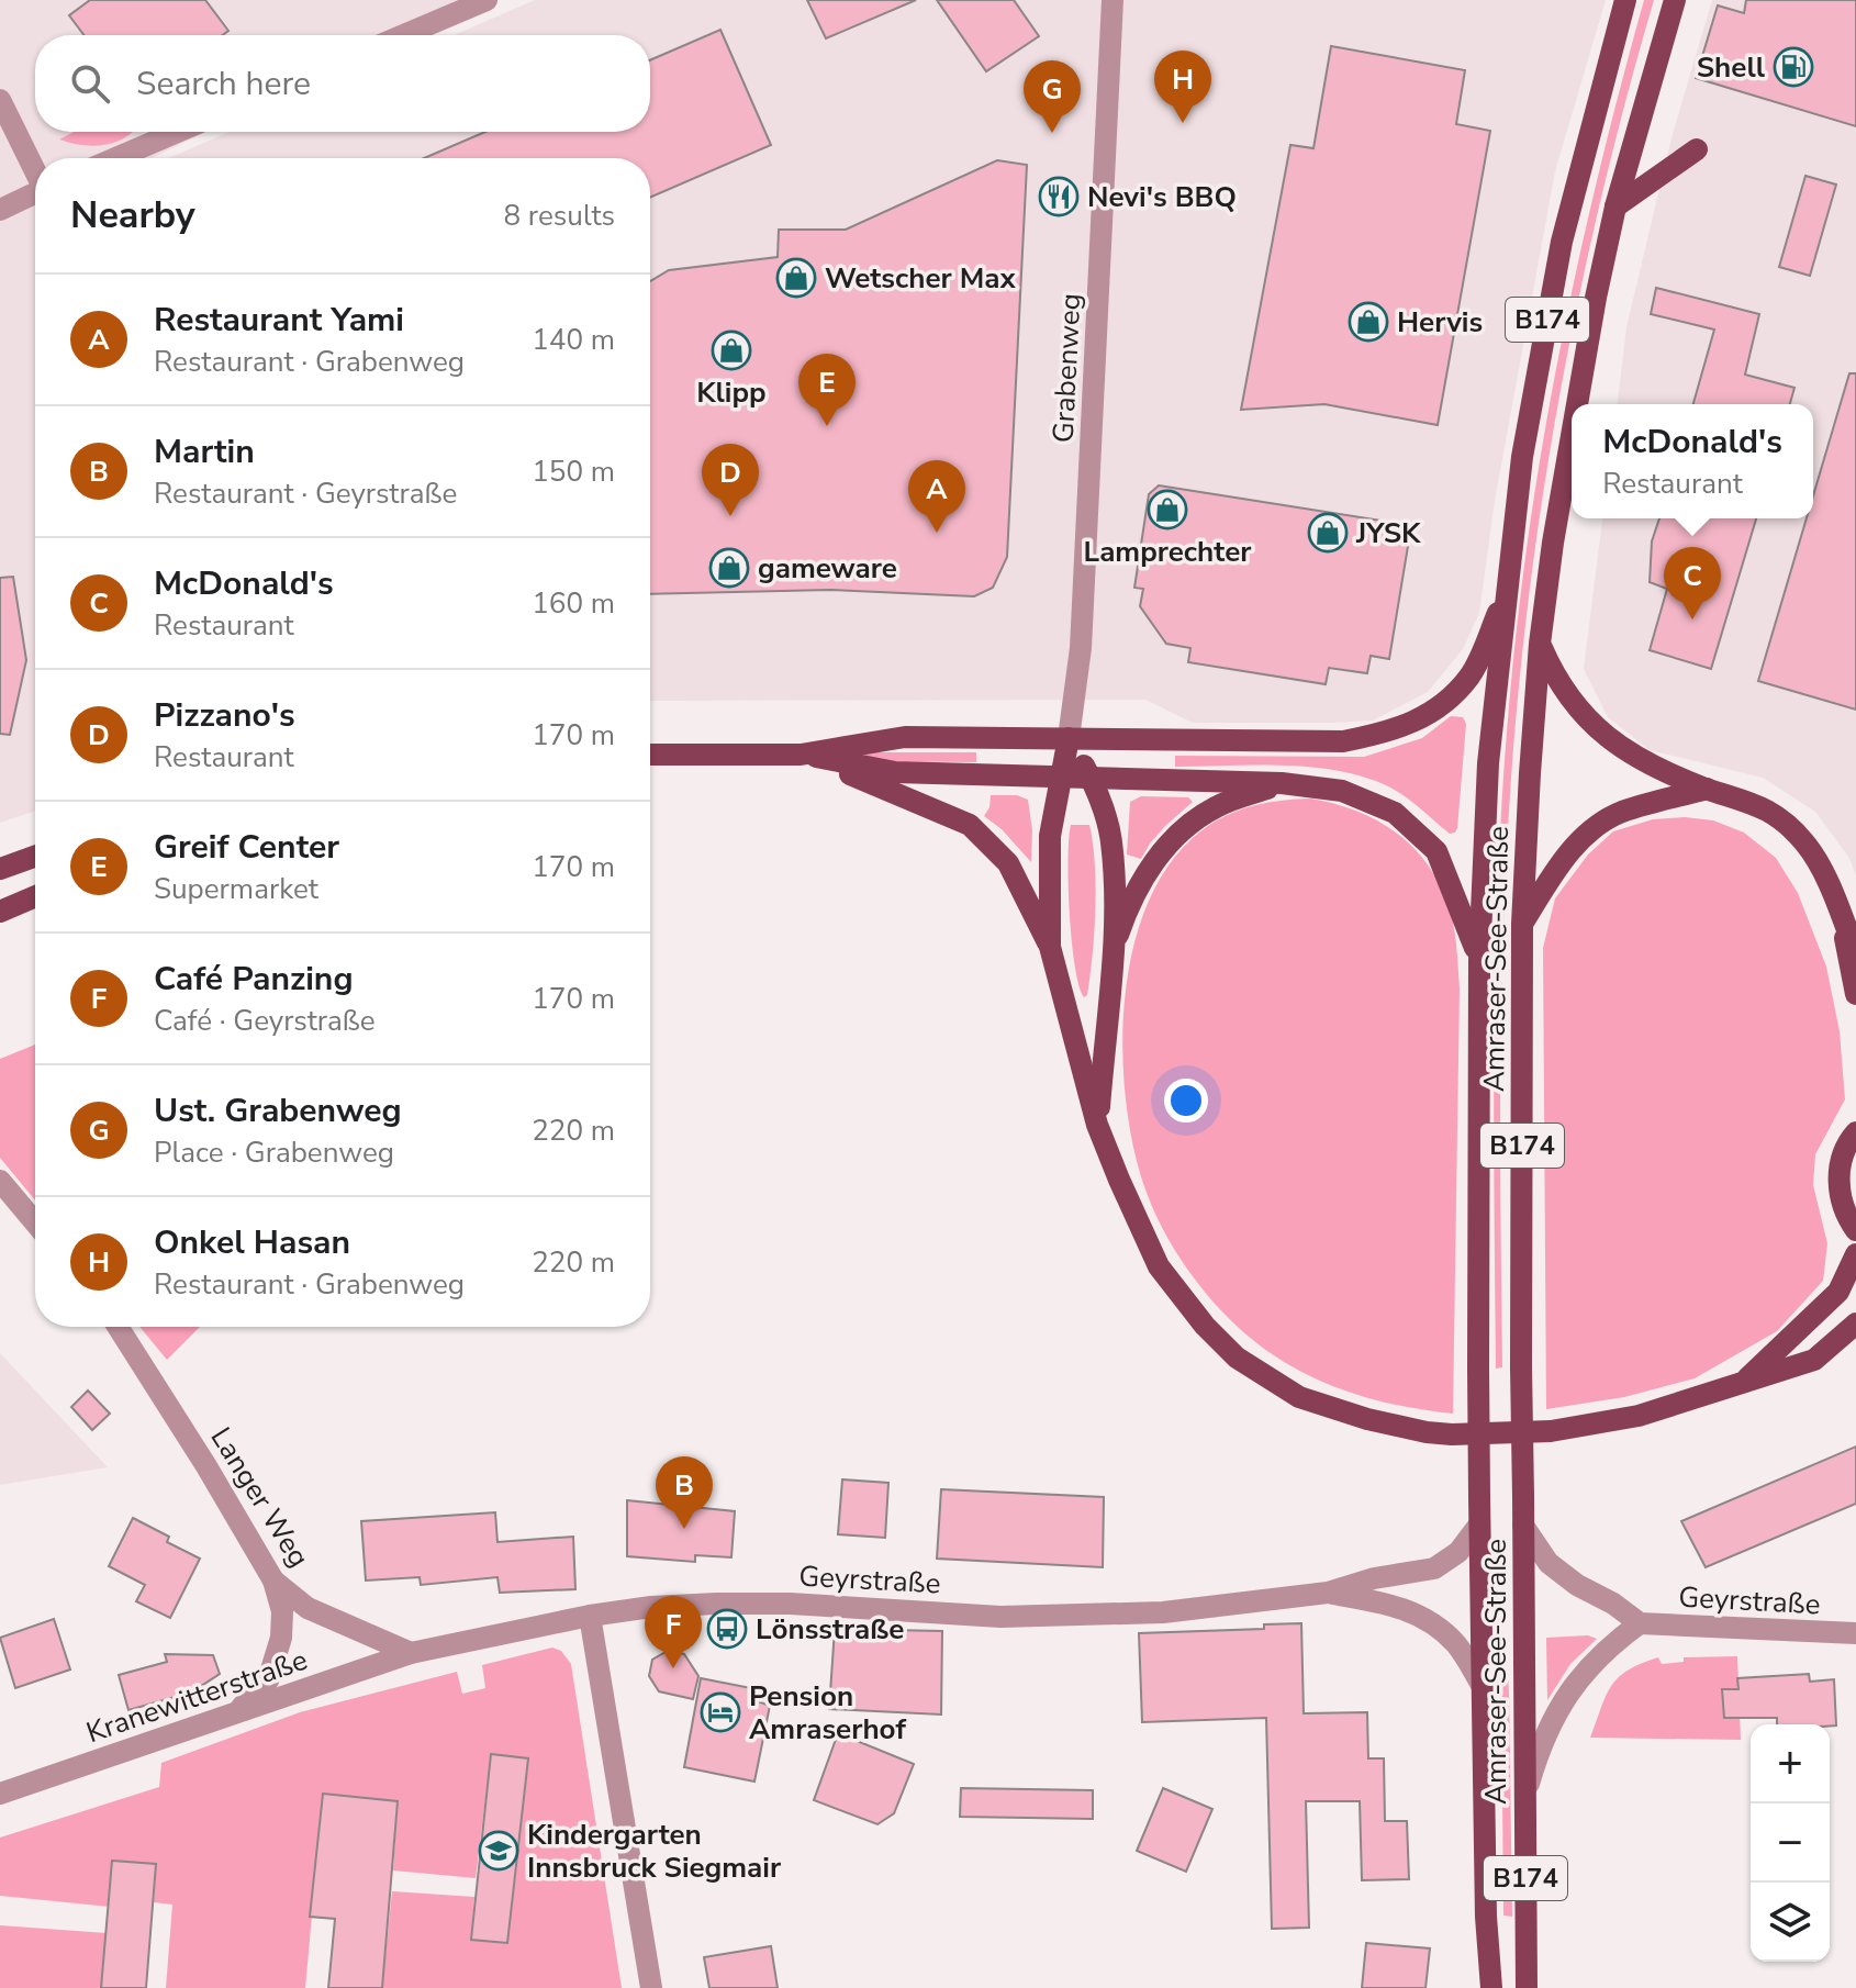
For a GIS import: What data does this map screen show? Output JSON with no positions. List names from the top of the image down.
{
  "streets": {
    "main road": ["B174", "Amraser-See-Straße"],
    "street": [
      "Grabenweg",
      "Langer Weg",
      "Geyrstraße",
      "Kranewitterstraße"
    ]
  },
  "crossings": [
    ["Amraser-See-Straße", "Geyrstraße"],
    ["Langer Weg", "Geyrstraße"],
    ["Langer Weg", "Kranewitterstraße"],
    ["Geyrstraße", "Kranewitterstraße"]
  ],
  "places": {
    "fuel station": ["Shell"],
    "restaurant": ["Nevi's BBQ"],
    "shop": [
      "Wetscher Max",
      "Hervis",
      "Klipp",
      "Lamprechter",
      "JYSK",
      "gameware"
    ],
    "bus stop": ["Lönsstraße"],
    "hotel": ["Pension Amraserhof"],
    "school or university": ["Kindergarten Innsbruck Siegmair"]
  },
  "page": {
    "search": "Search here",
    "pins": [
      "H",
      "G",
      "E",
      "D",
      "A",
      "C",
      "B",
      "F"
    ],
    "heading": ["Nearby", "8 results"],
    "list": [
      {
        "mark": "A",
        "name": "Restaurant Yami",
        "note": "Restaurant · Grabenweg",
        "value": "140 m"
      },
      {
        "mark": "B",
        "name": "Martin",
        "note": "Restaurant · Geyrstraße",
        "value": "150 m"
      },
      {
        "mark": "C",
        "name": "McDonald's",
        "note": "Restaurant",
        "value": "160 m"
      },
      {
        "mark": "D",
        "name": "Pizzano's",
        "note": "Restaurant",
        "value": "170 m"
      },
      {
        "mark": "E",
        "name": "Greif Center",
        "note": "Supermarket",
        "value": "170 m"
      },
      {
        "mark": "F",
        "name": "Café Panzing",
        "note": "Café · Geyrstraße",
        "value": "170 m"
      },
      {
        "mark": "G",
        "name": "Ust. Grabenweg",
        "note": "Place · Grabenweg",
        "value": "220 m"
      },
      {
        "mark": "H",
        "name": "Onkel Hasan",
        "note": "Restaurant · Grabenweg",
        "value": "220 m"
      }
    ],
    "popup": ["McDonald's", "Restaurant"],
    "map_buttons": ["+", "−"]
  }
}
